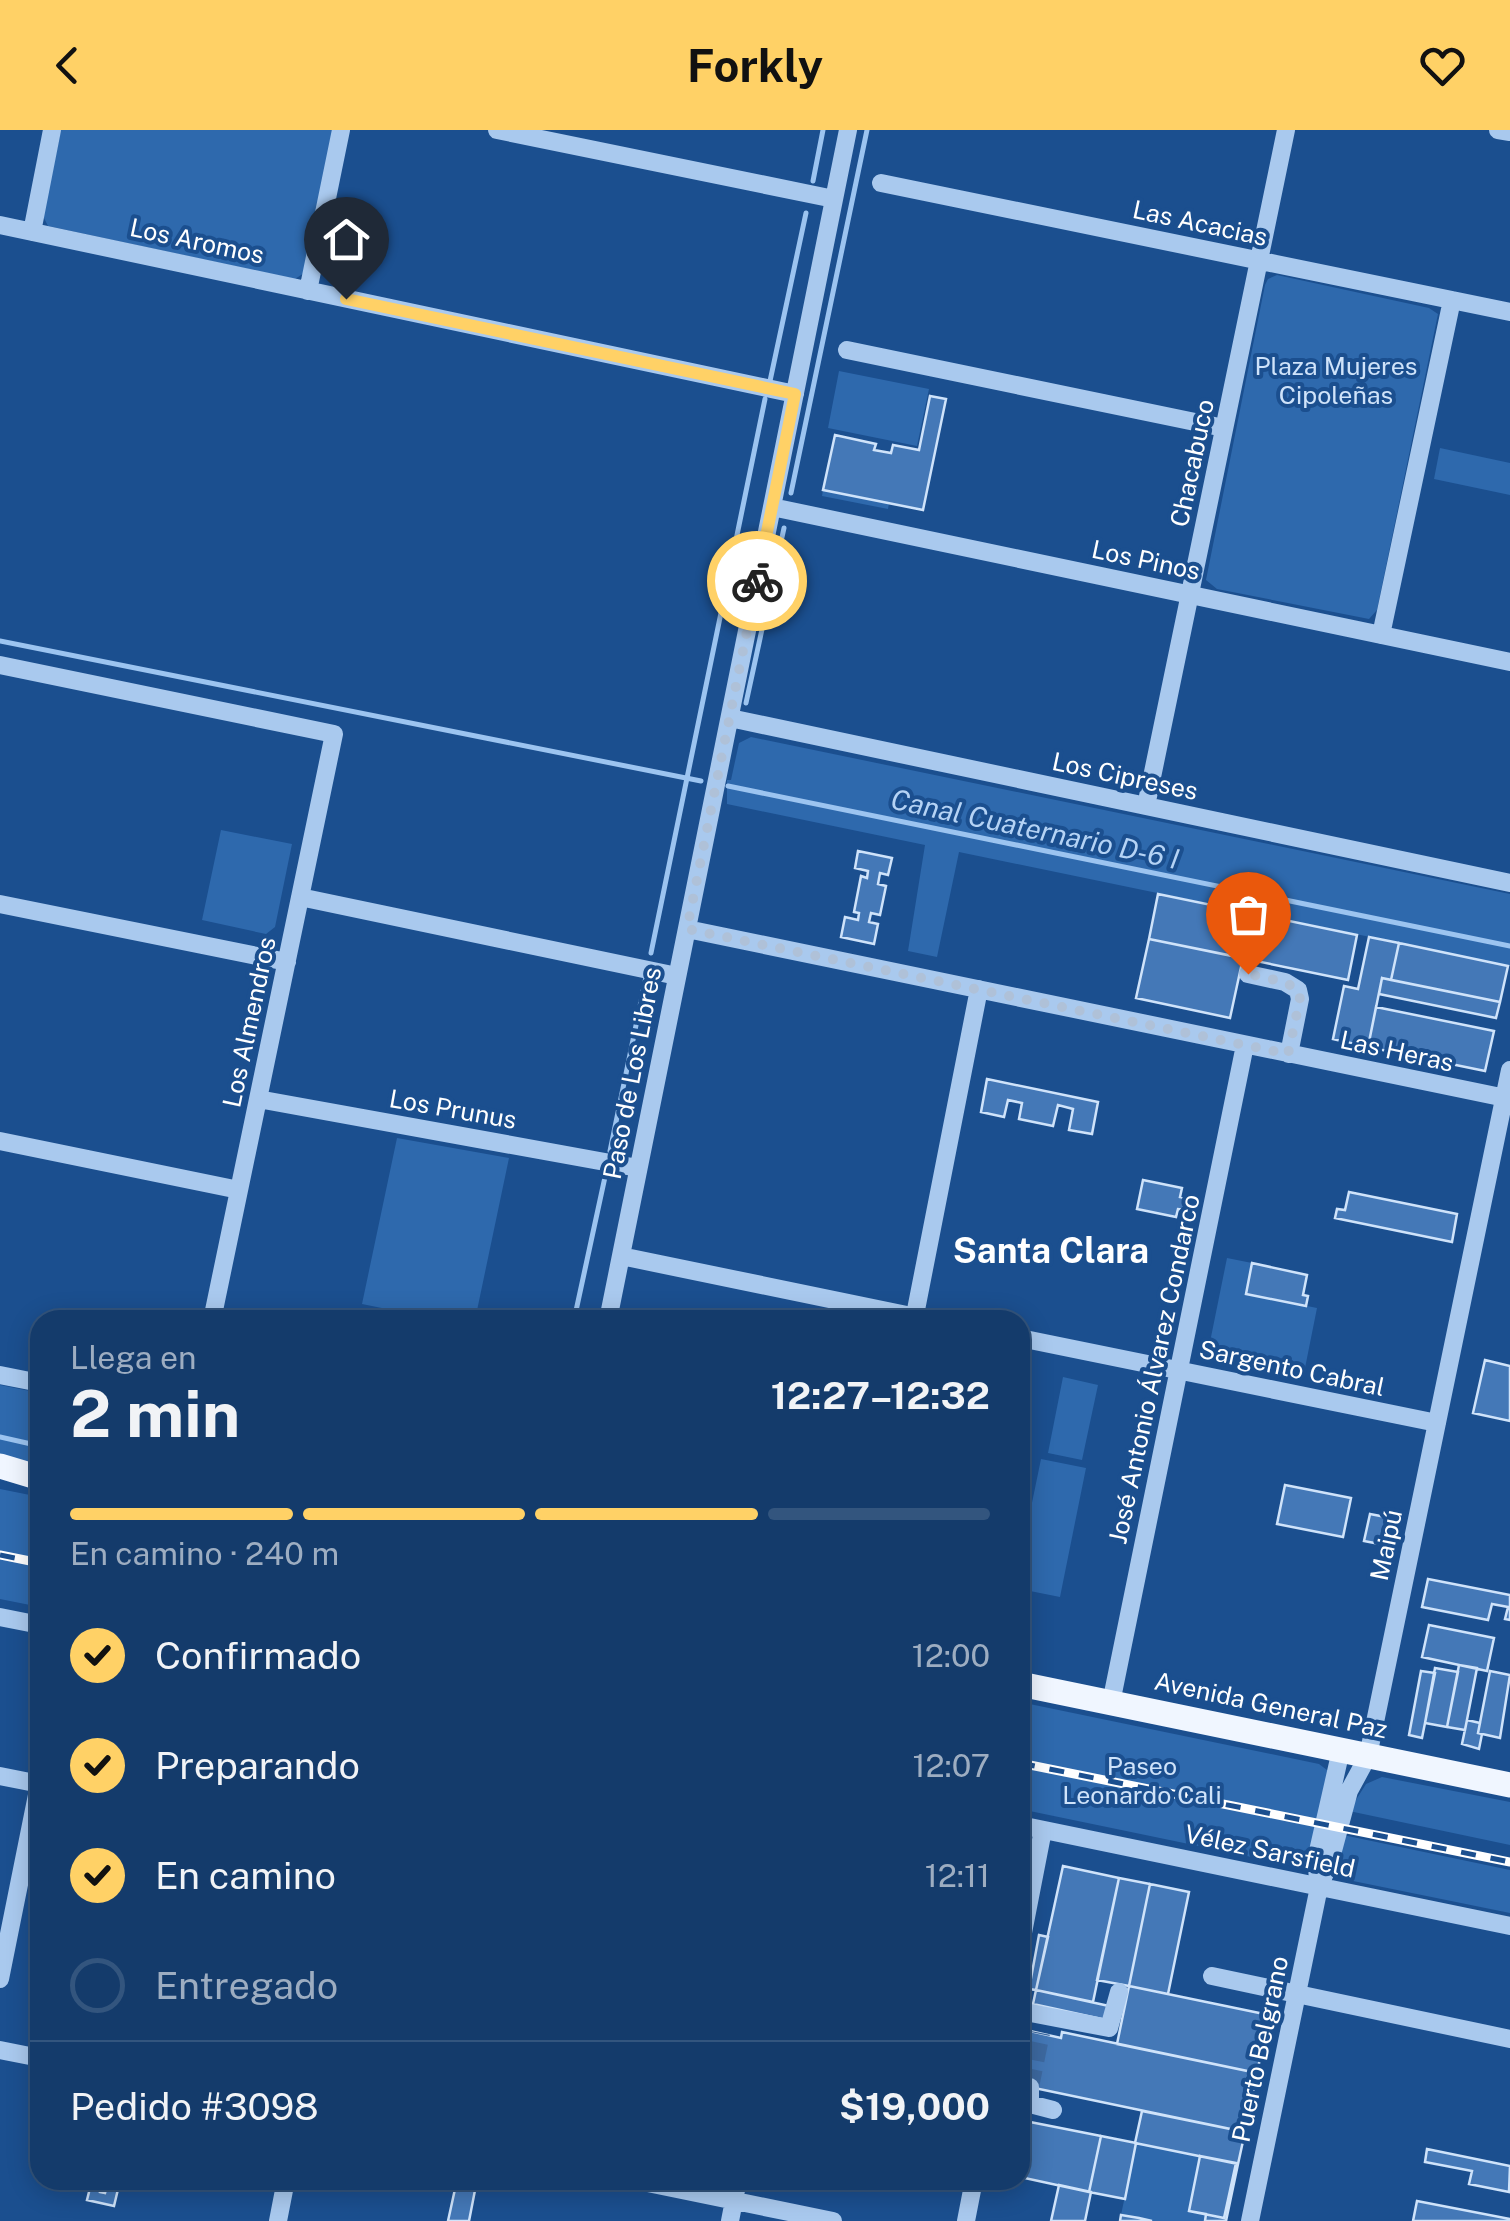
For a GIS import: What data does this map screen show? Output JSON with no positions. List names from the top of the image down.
{
  "streets": {
    "main road": ["Avenida General Paz"],
    "street": [
      "Las Acacias",
      "Los Aromos",
      "Chacabuco",
      "Los Pinos",
      "Los Cipreses",
      "Los Almendros",
      "Las Heras",
      "Paso de Los Libres",
      "Los Prunus",
      "Sargento Cabral",
      "José Antonio Álvarez Condarco",
      "Maipú",
      "Vélez Sarsfield",
      "Puerto Belgrano"
    ]
  },
  "crossings": [
    ["Las Acacias", "Chacabuco"],
    ["Los Aromos", "Paso de Los Libres"],
    ["Chacabuco", "Los Pinos"],
    ["Chacabuco", "Los Cipreses"],
    ["Los Pinos", "Paso de Los Libres"],
    ["Los Cipreses", "Paso de Los Libres"],
    ["Los Almendros", "Los Prunus"],
    ["Las Heras", "Paso de Los Libres"],
    ["Las Heras", "José Antonio Álvarez Condarco"],
    ["Las Heras", "Maipú"],
    ["Paso de Los Libres", "Los Prunus"],
    ["Sargento Cabral", "José Antonio Álvarez Condarco"],
    ["Sargento Cabral", "Maipú"],
    ["José Antonio Álvarez Condarco", "Avenida General Paz"],
    ["Maipú", "Avenida General Paz"],
    ["Maipú", "Vélez Sarsfield"],
    ["Maipú", "Puerto Belgrano"],
    ["Vélez Sarsfield", "Puerto Belgrano"]
  ],
  "districts": ["Santa Clara"],
  "water": ["Canal Cuaternario D-6 I"],
  "parks": ["Plaza Mujeres Cipoleñas", "Paseo Leonardo Cali"],
  "page": {
    "header": "Forkly",
    "heading": ["2 min", "Llega en", "12:27–12:32"],
    "panel": ["Pedido #3098", "$19,000"],
    "bar": "En camino · 240 m",
    "list": [
      ["Confirmado", "12:00"],
      ["Preparando", "12:07"],
      ["En camino", "12:11"],
      "Entregado"
    ]
  }
}
